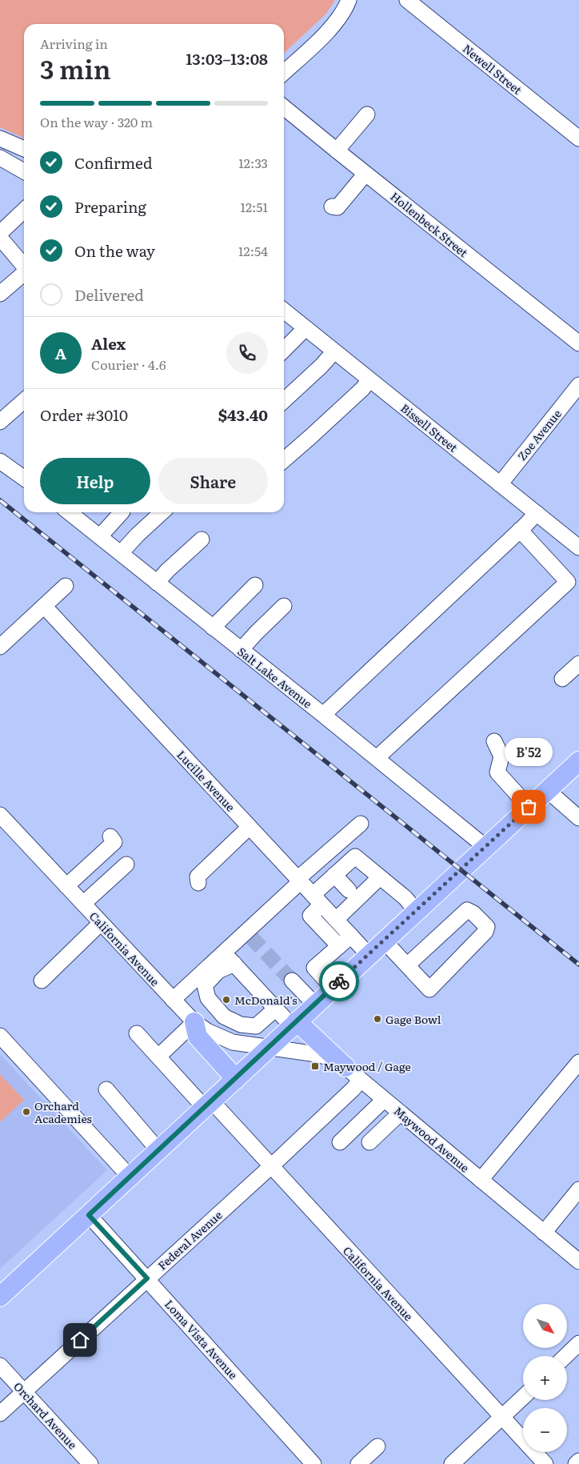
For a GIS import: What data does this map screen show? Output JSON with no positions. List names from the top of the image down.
{
  "streets": {
    "street": [
      "Newell Street",
      "Hollenbeck Street",
      "Bissell Street",
      "Zoe Avenue",
      "Salt Lake Avenue",
      "Lucille Avenue",
      "California Avenue",
      "Maywood Avenue",
      "Federal Avenue",
      "Loma Vista Avenue",
      "Orchard Avenue"
    ]
  },
  "crossings": [
    ["Bissell Street", "Zoe Avenue"],
    ["California Avenue", "Maywood Avenue"],
    ["California Avenue", "Federal Avenue"],
    ["Maywood Avenue", "Federal Avenue"],
    ["Federal Avenue", "Loma Vista Avenue"],
    ["Federal Avenue", "Orchard Avenue"]
  ],
  "places": {
    "other": [
      "B'52",
      "McDonald's",
      "Gage Bowl",
      "Orchard Academies"
    ],
    "transit": ["Maywood / Gage"]
  },
  "north": "bottom right",
  "page": {
    "heading": ["3 min", "Arriving in", "13:03–13:08"],
    "panel": [
      "Alex",
      "Courier · 4.6",
      "Order #3010",
      "$43.40"
    ],
    "bar": "On the way · 320 m",
    "list": [
      ["Confirmed", "12:33"],
      ["Preparing", "12:51"],
      ["On the way", "12:54"],
      "Delivered"
    ],
    "round": "A",
    "buttons": ["Help", "Share"],
    "bubble": "B'52",
    "map_buttons": ["+", "−"]
  }
}
